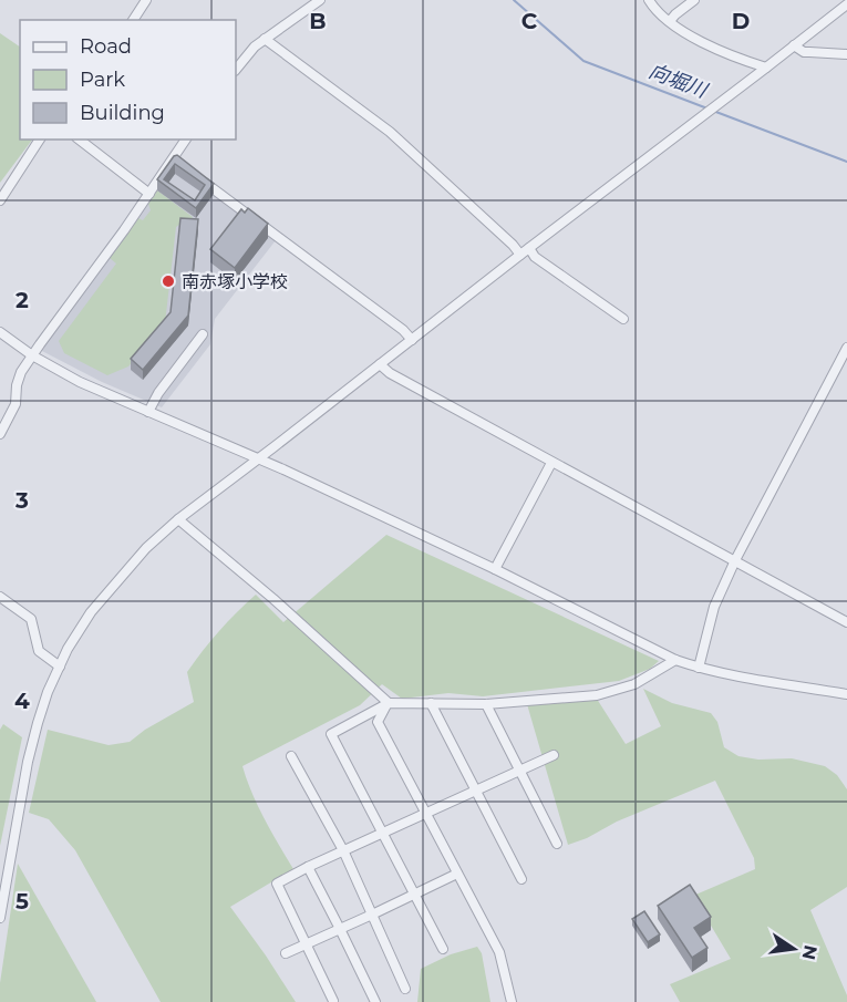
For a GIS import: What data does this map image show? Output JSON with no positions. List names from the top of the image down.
{
  "water": ["向堀川"],
  "places": ["南赤塚小学校"],
  "legend": ["Road", "Park", "Building"],
  "north": "right",
  "grid": {
    "columns": ["B", "C", "D"],
    "rows": [
      "2",
      "3",
      "4",
      "5"
    ]
  }
}
